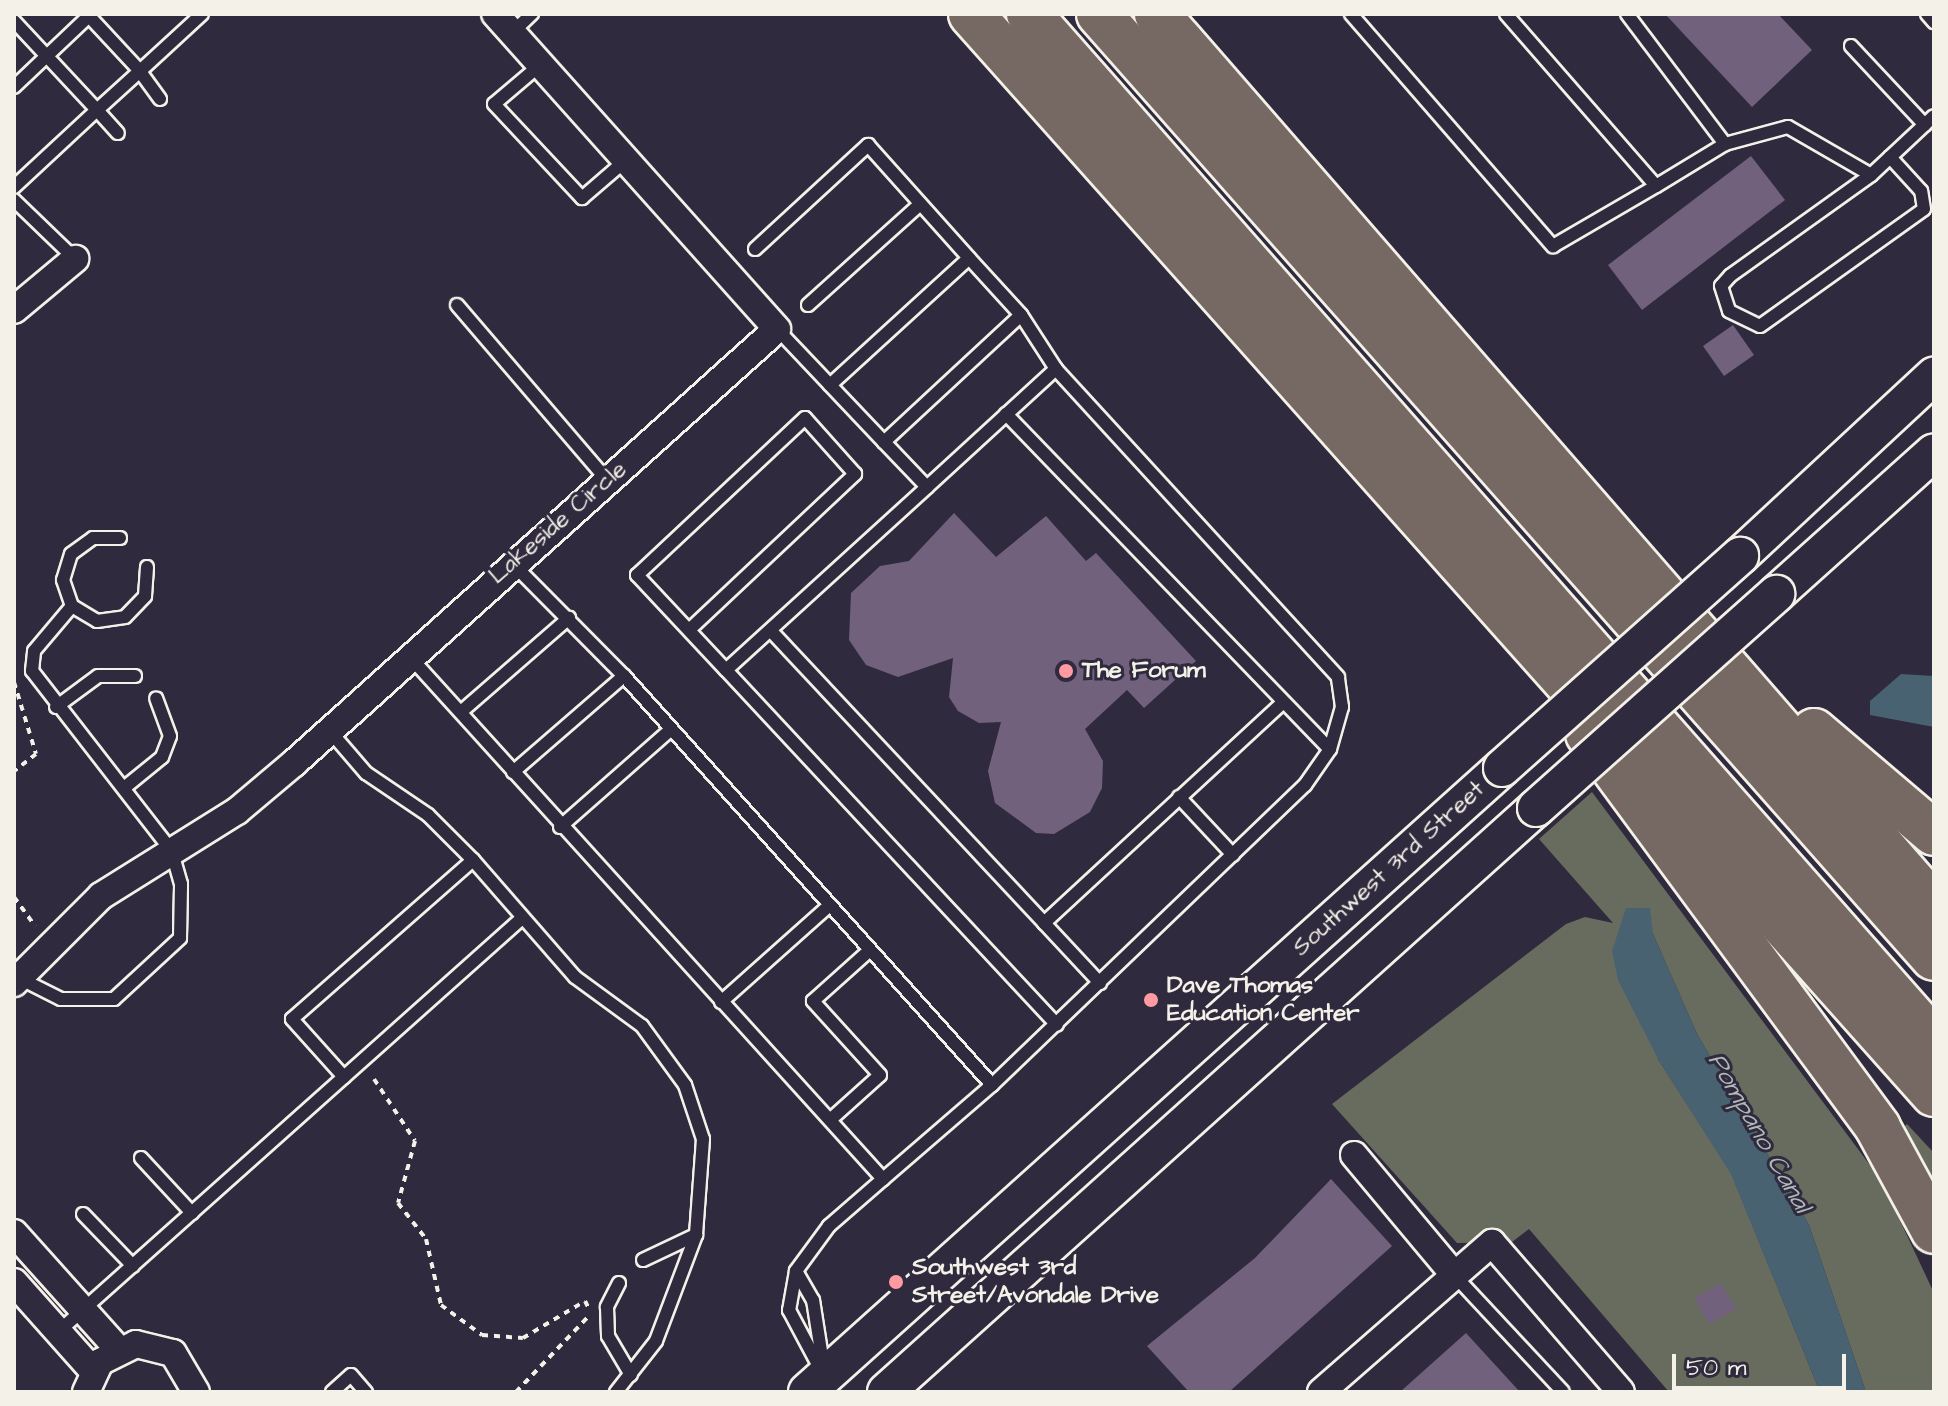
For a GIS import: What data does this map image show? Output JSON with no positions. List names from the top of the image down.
{
  "streets": {
    "street": ["Lakeside Circle", "Southwest 3rd Street"]
  },
  "water": ["Pompano Canal"],
  "places": ["The Forum", "Dave Thomas Education Center", "Southwest 3rd Street/Avondale Drive"],
  "scale_bar": "50 m"
}
